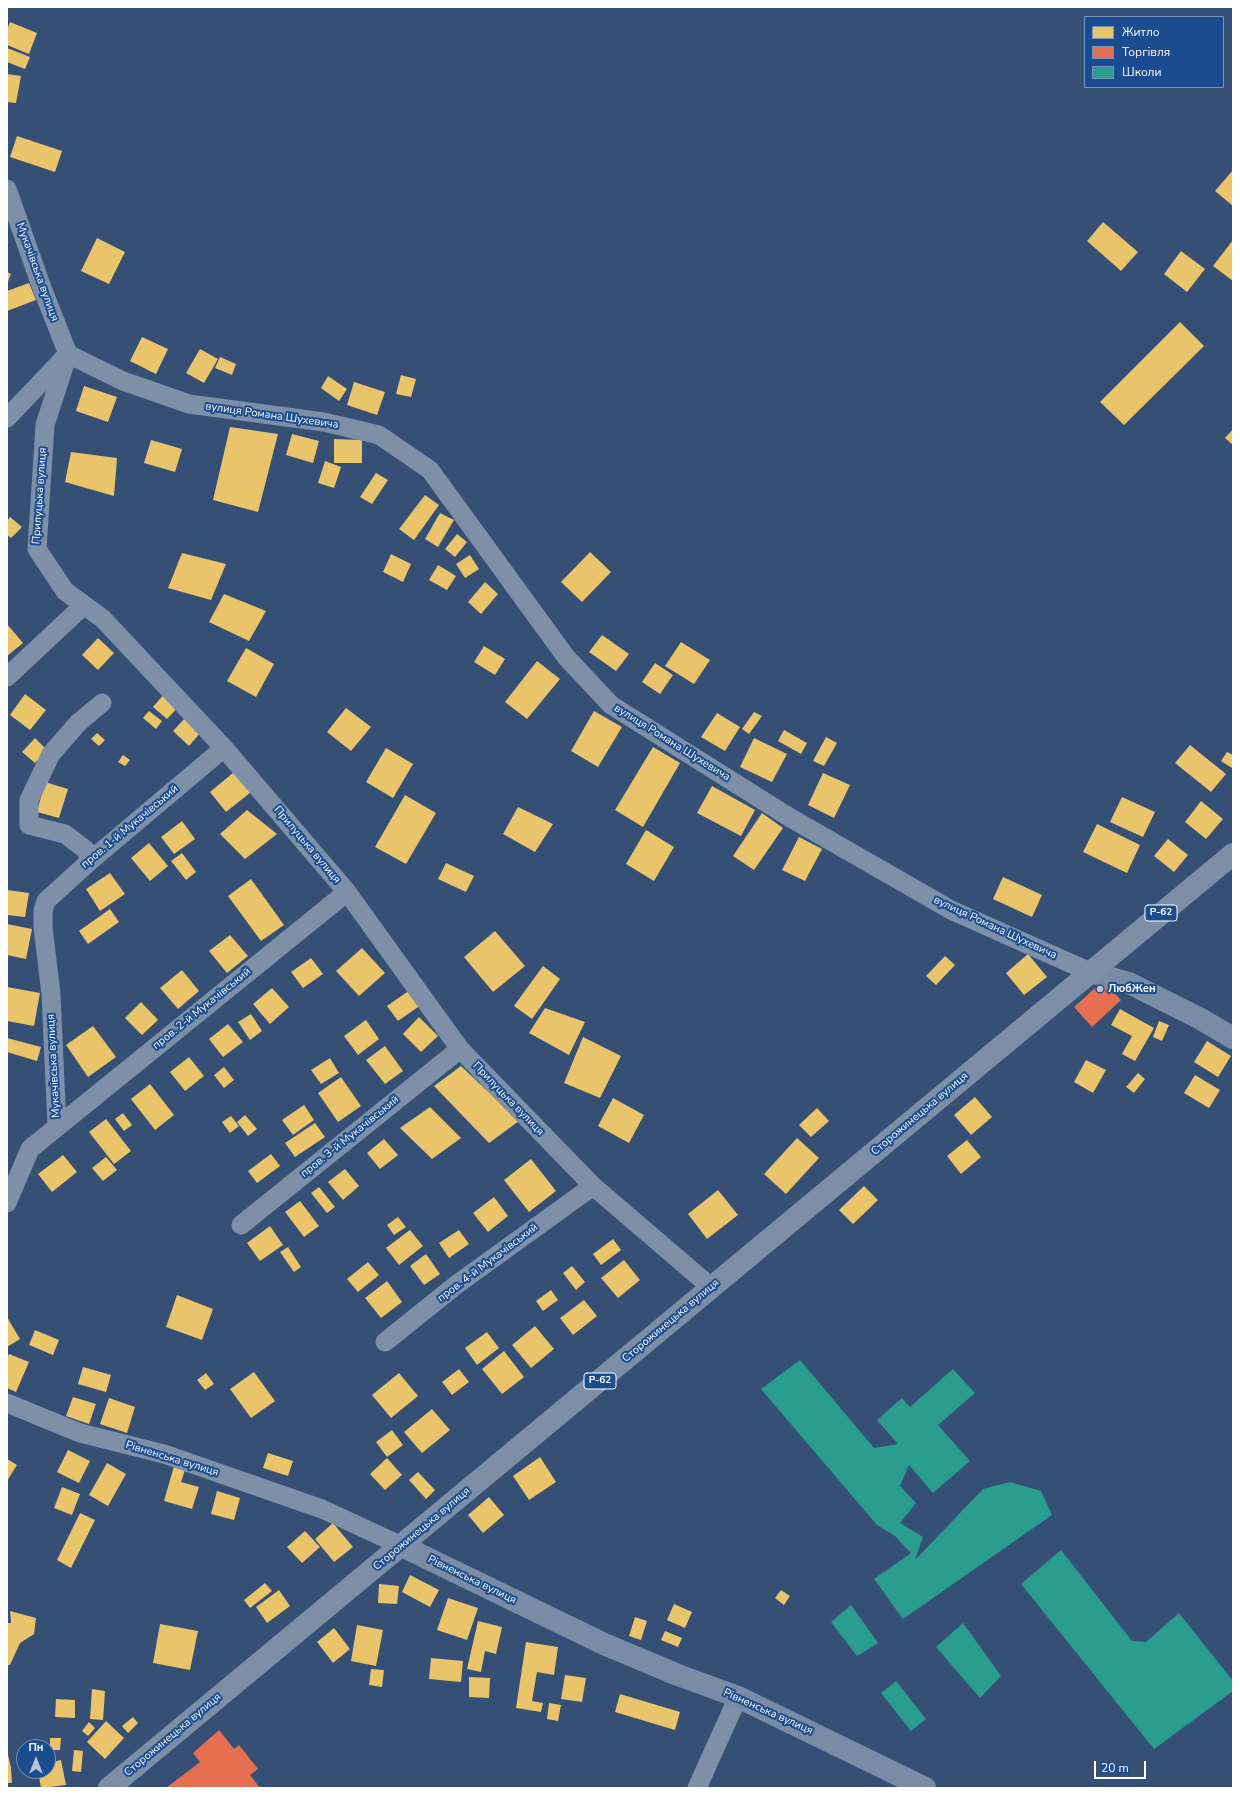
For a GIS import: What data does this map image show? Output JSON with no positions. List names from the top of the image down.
{
  "streets": {
    "main road": ["Р-62", "Сторожинецька вулиця"],
    "street": [
      "Мукачівська вулиця",
      "вулиця Романа Шухевича",
      "Прилуцька вулиця",
      "пров. 1-й Мукачівський",
      "пров. 2-й Мукачівський",
      "пров. 3-й Мукачівський",
      "пров. 4-й Мукачівський",
      "Рівненська вулиця"
    ]
  },
  "crossings": [
    ["Мукачівська вулиця", "вулиця Романа Шухевича"],
    ["Мукачівська вулиця", "Прилуцька вулиця"],
    ["Мукачівська вулиця", "пров. 1-й Мукачівський"],
    ["Мукачівська вулиця", "пров. 2-й Мукачівський"],
    ["вулиця Романа Шухевича", "Прилуцька вулиця"],
    ["вулиця Романа Шухевича", "Сторожинецька вулиця"],
    ["Прилуцька вулиця", "пров. 1-й Мукачівський"],
    ["Прилуцька вулиця", "пров. 2-й Мукачівський"],
    ["Прилуцька вулиця", "Сторожинецька вулиця"],
    ["Прилуцька вулиця", "пров. 3-й Мукачівський"],
    ["Прилуцька вулиця", "пров. 4-й Мукачівський"],
    ["Сторожинецька вулиця", "Рівненська вулиця"]
  ],
  "places": ["ЛюбЖен"],
  "legend": ["Житло", "Торгівля", "Школи"],
  "scale_bar": "20 m",
  "north": "top"
}
